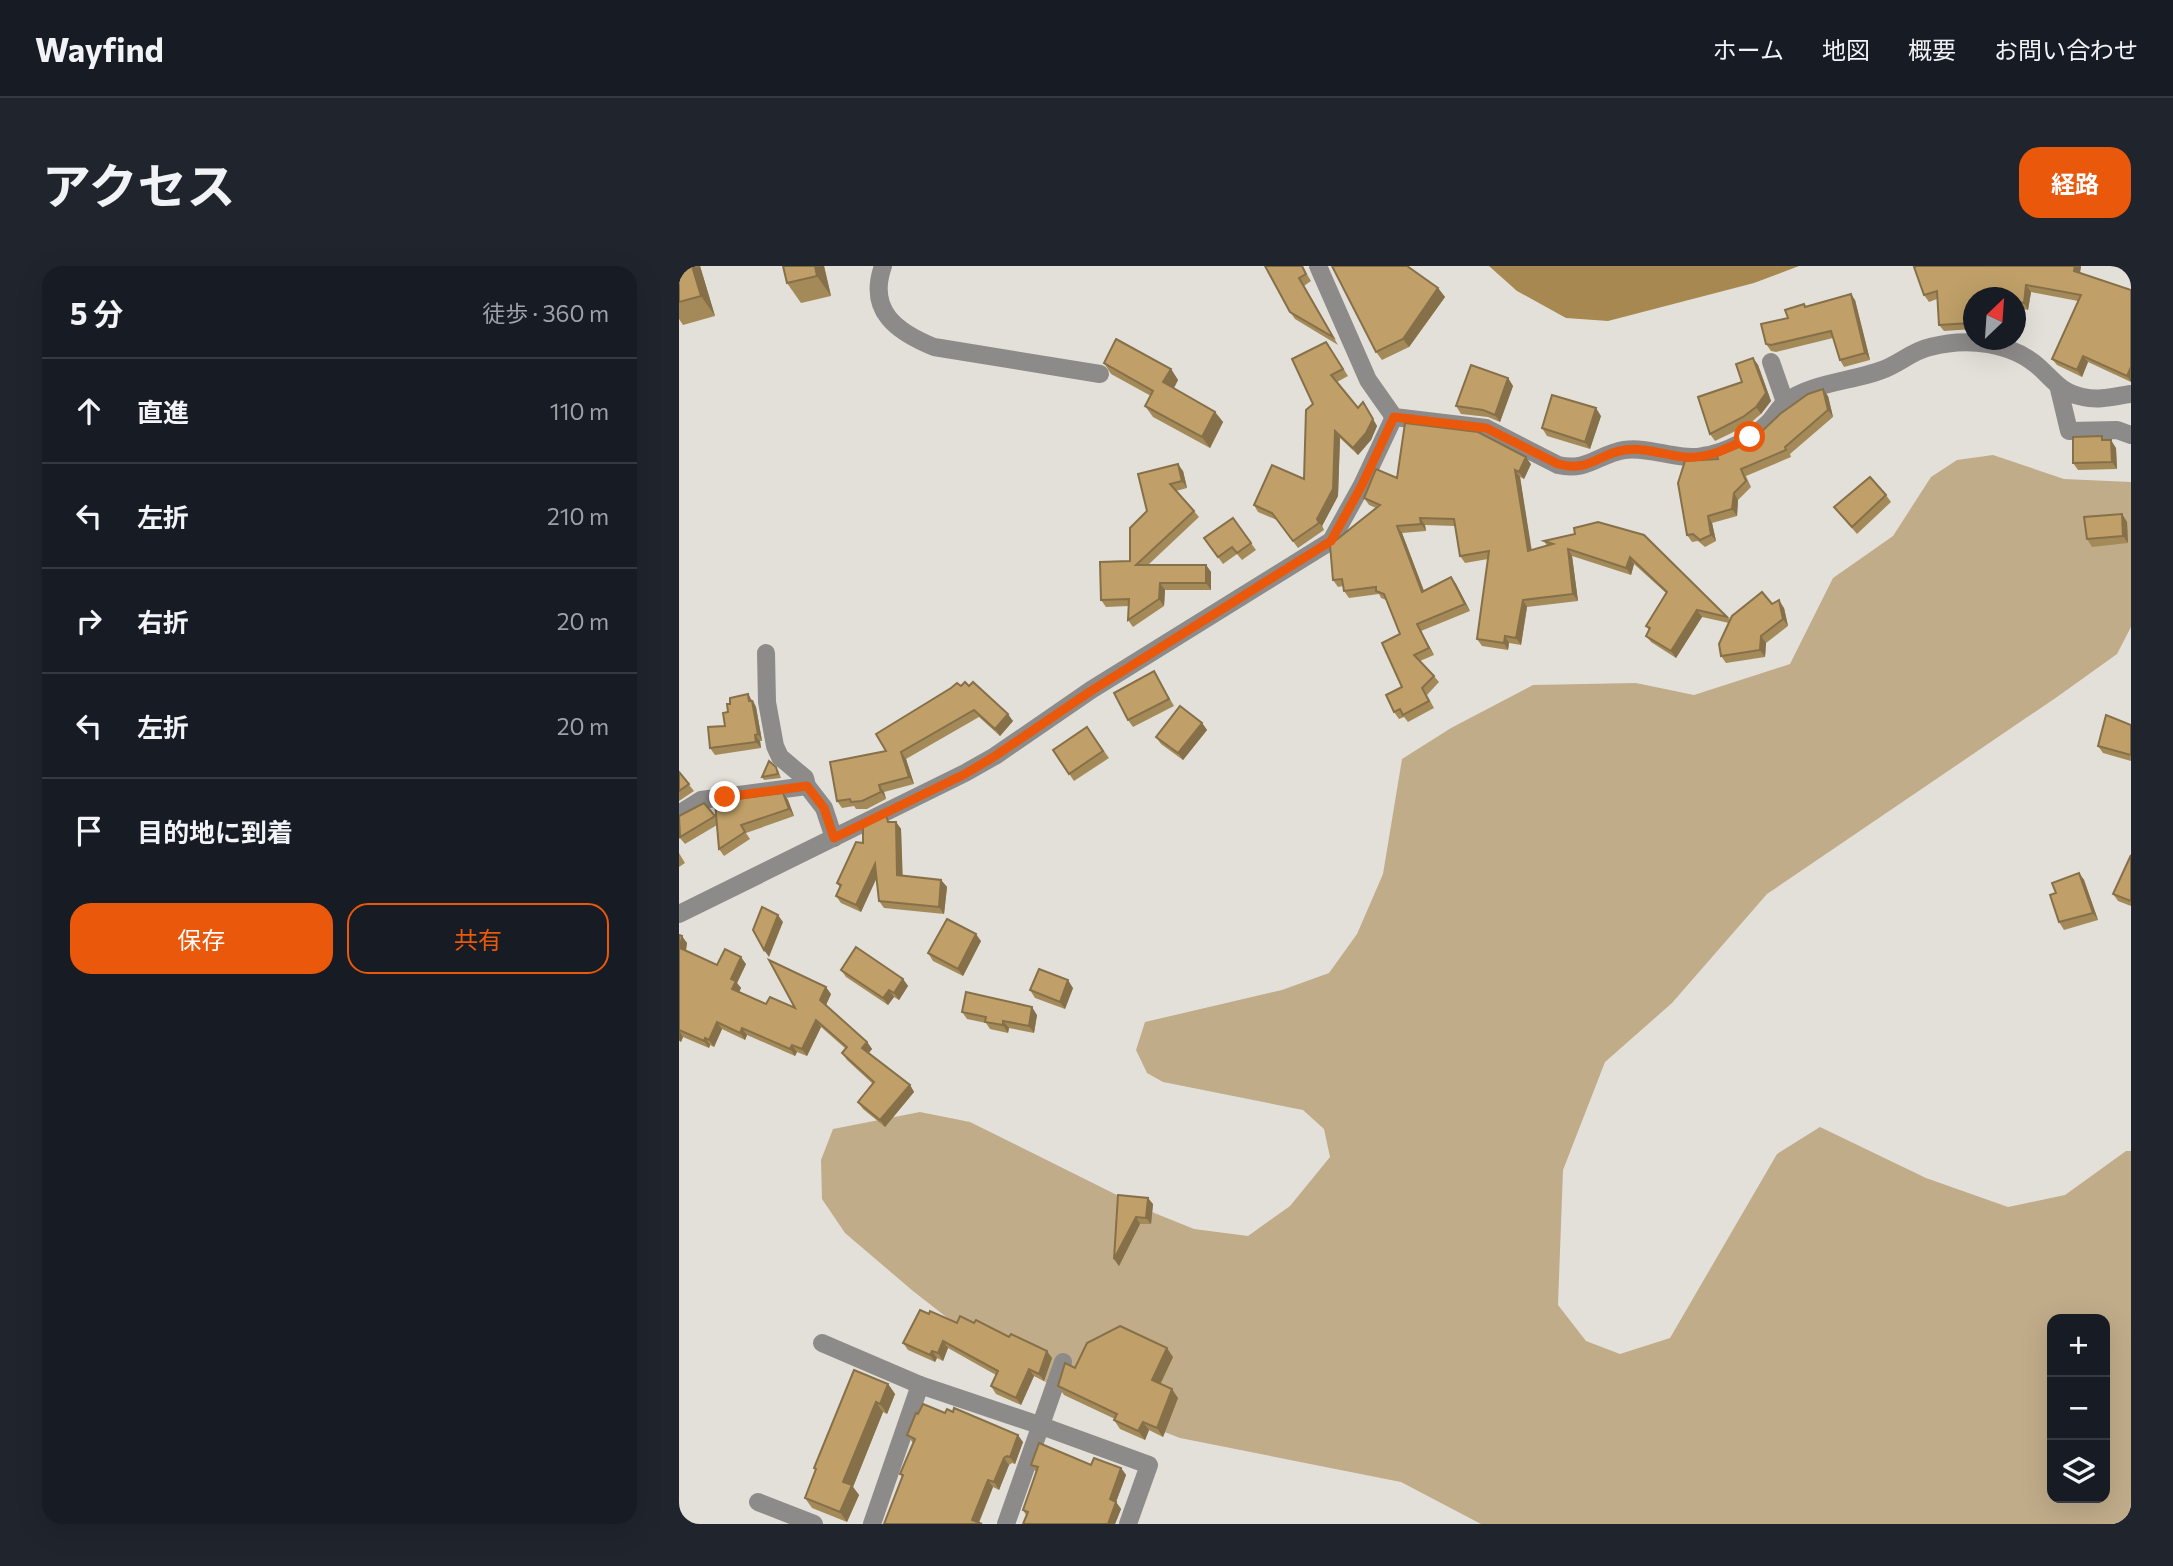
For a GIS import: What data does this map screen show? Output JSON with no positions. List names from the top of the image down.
{
  "north": "top right",
  "page": {
    "header": "Wayfind",
    "nav": [
      "ホーム",
      "地図",
      "概要",
      "お問い合わせ"
    ],
    "title": "アクセス",
    "buttons": [
      "経路",
      ["保存", "共有"]
    ],
    "heading": ["5 分", "徒歩 · 360 m"],
    "list": [
      ["直進", "110 m"],
      ["左折", "210 m"],
      ["右折", "20 m"],
      ["左折", "20 m"],
      "目的地に到着"
    ],
    "map_buttons": ["+", "−"]
  }
}
